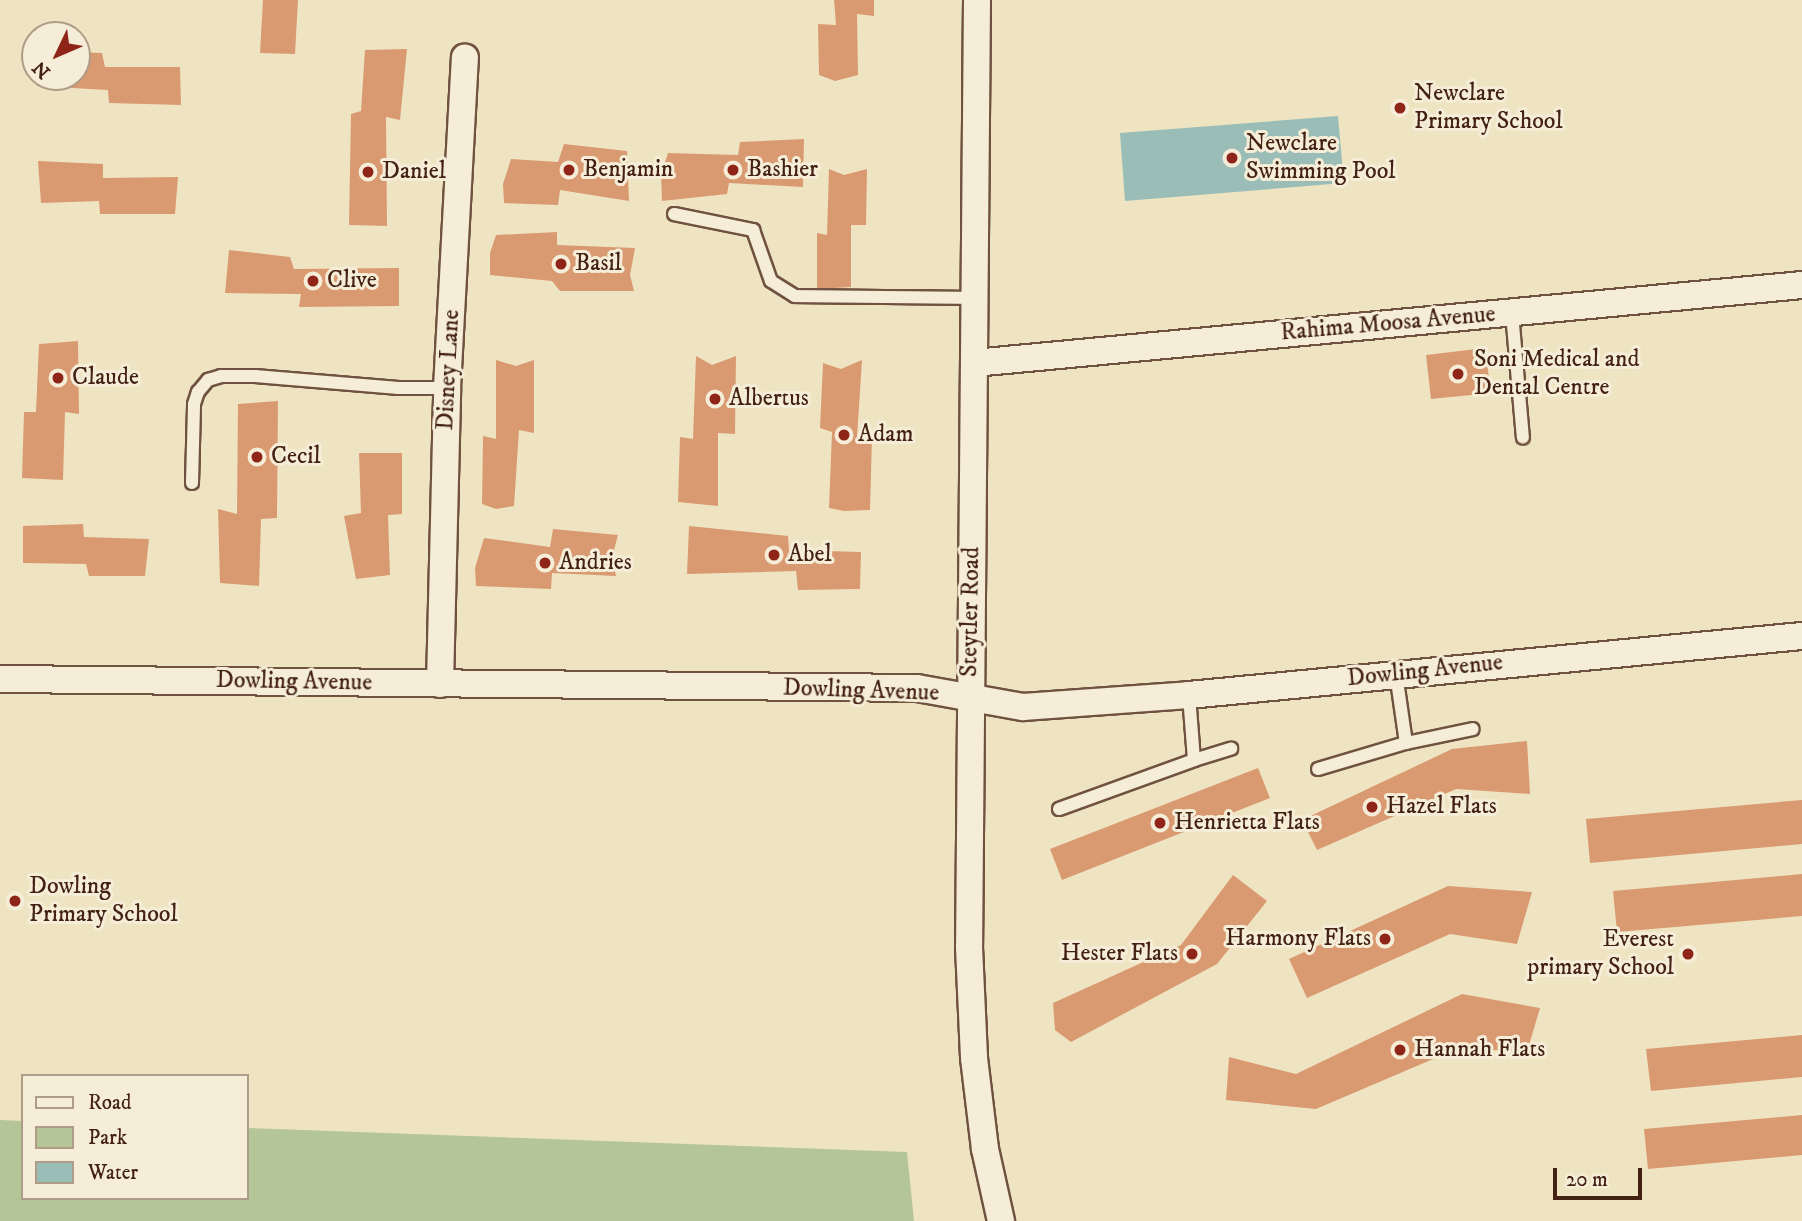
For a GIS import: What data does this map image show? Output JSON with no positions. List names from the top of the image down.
{
  "streets": {
    "street": [
      "Rahima Moosa Avenue",
      "Disney Lane",
      "Steytler Road",
      "Dowling Avenue"
    ]
  },
  "crossings": [
    ["Rahima Moosa Avenue", "Steytler Road"],
    ["Disney Lane", "Dowling Avenue"],
    ["Steytler Road", "Dowling Avenue"]
  ],
  "places": [
    "Newclare Primary School",
    "Newclare Swimming Pool",
    "Benjamin",
    "Bashier",
    "Daniel",
    "Basil",
    "Clive",
    "Soni Medical and Dental Centre",
    "Claude",
    "Albertus",
    "Adam",
    "Cecil",
    "Abel",
    "Andries",
    "Hazel Flats",
    "Henrietta Flats",
    "Dowling Primary School",
    "Harmony Flats",
    "Hester Flats",
    "Everest primary School",
    "Hannah Flats"
  ],
  "legend": ["Road", "Park", "Water"],
  "scale_bar": "20 m",
  "north": "bottom left"
}
